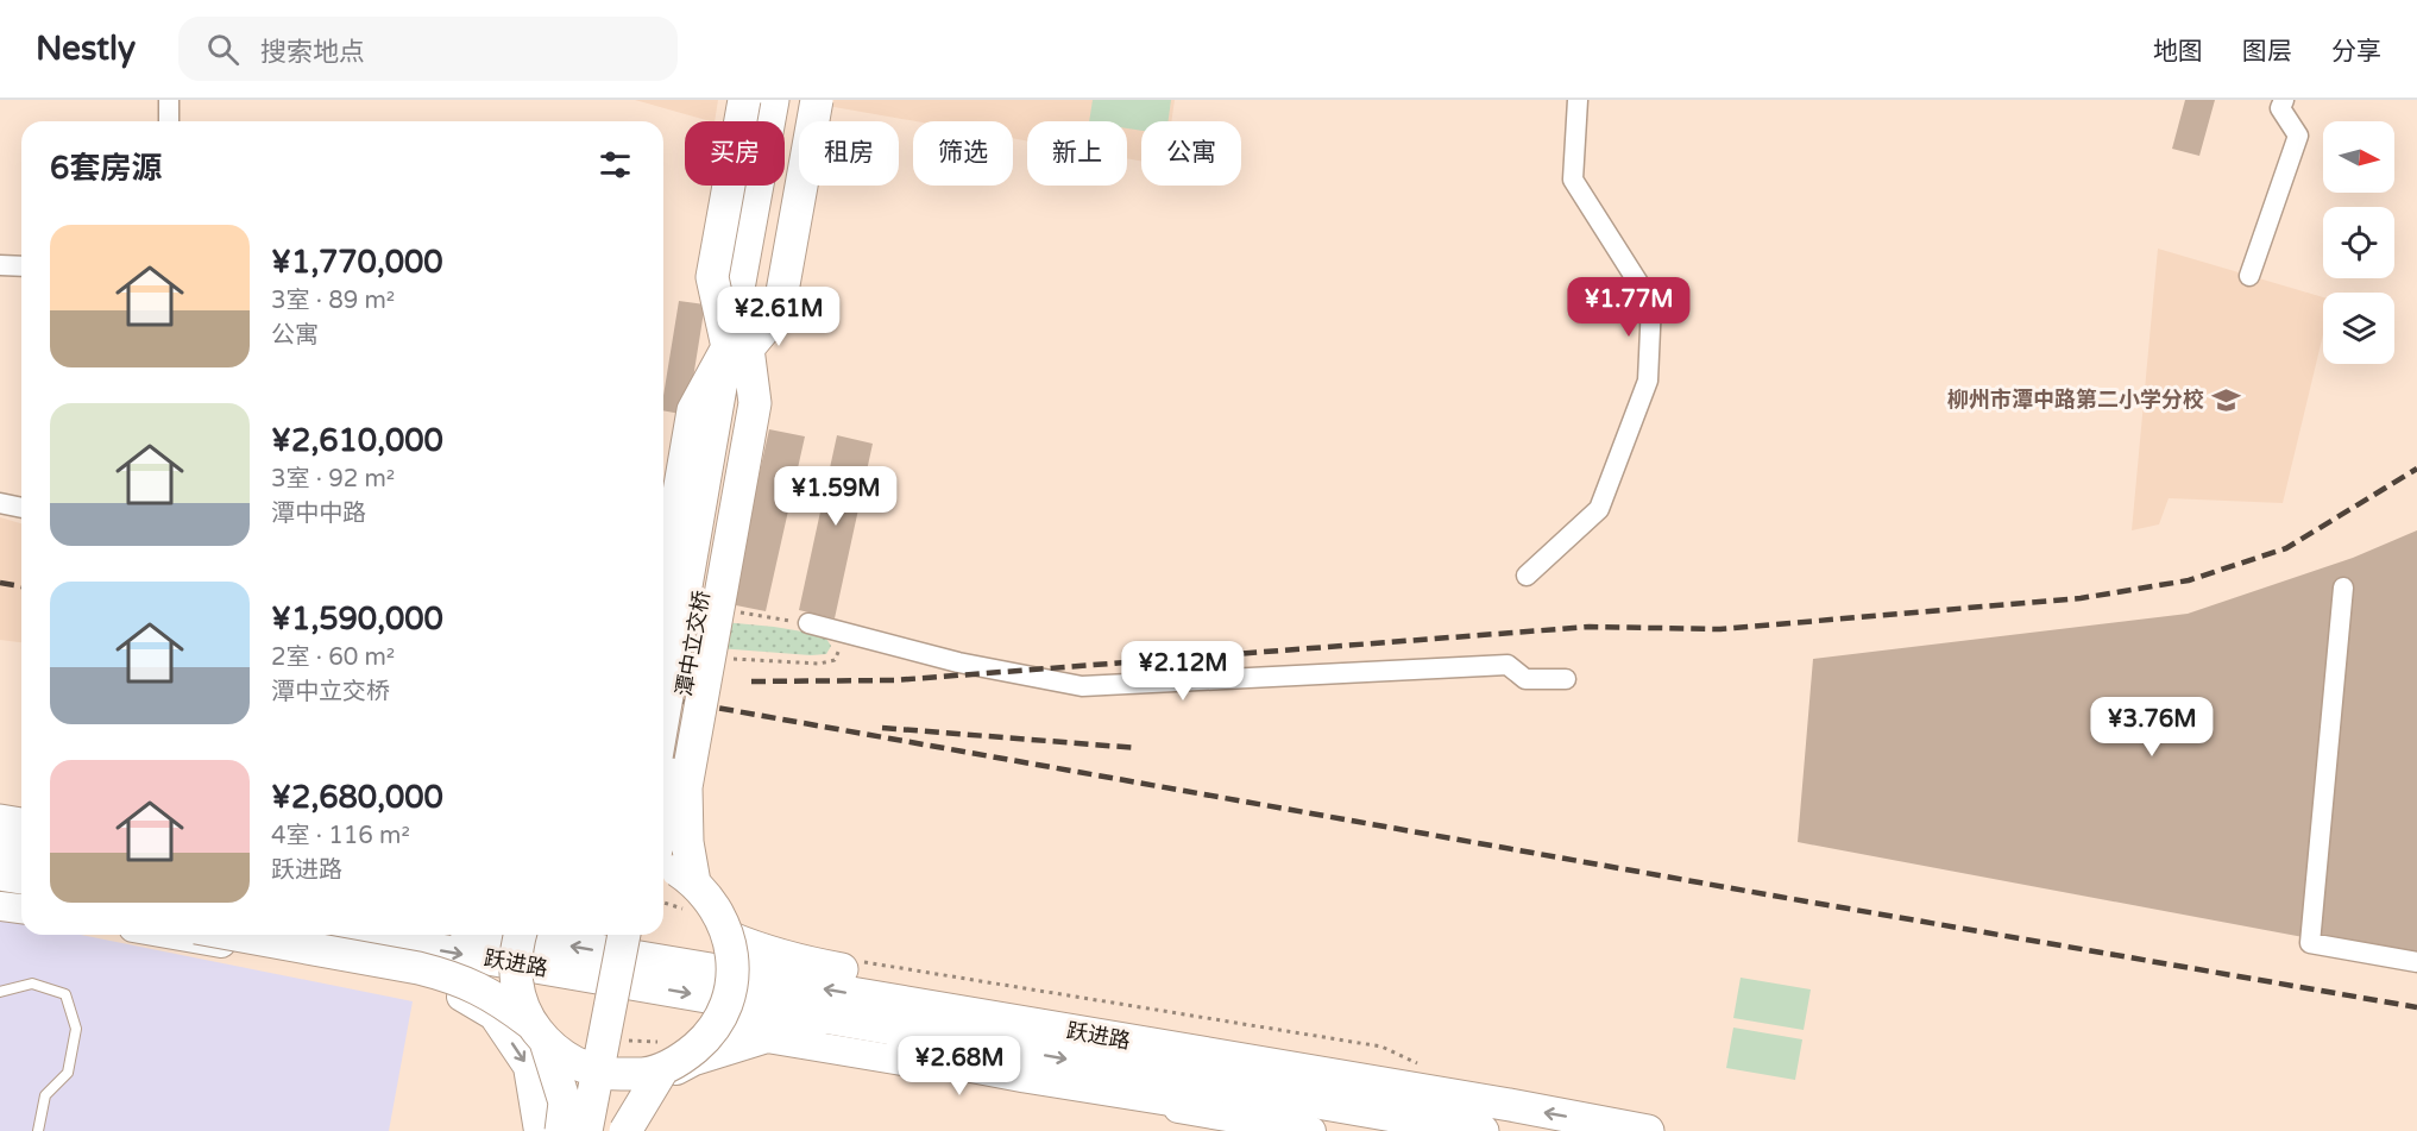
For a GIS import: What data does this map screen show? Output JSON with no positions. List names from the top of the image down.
{
  "streets": {
    "main road": ["潭中立交桥", "跃进路"]
  },
  "places": {
    "school or university": ["柳州市潭中路第二小学分校"]
  },
  "north": "right",
  "page": {
    "header": "Nestly",
    "search": "搜索地点",
    "nav": ["地图", "图层", "分享"],
    "chip": [
      "买房",
      "租房",
      "筛选",
      "新上",
      "公寓"
    ],
    "heading": "6套房源",
    "list": [
      {
        "name": "¥1,770,000",
        "note": "3室 · 89 m² · 公寓"
      },
      {
        "name": "¥2,610,000",
        "note": "3室 · 92 m² · 潭中中路"
      },
      {
        "name": "¥1,590,000",
        "note": "2室 · 60 m² · 潭中立交桥"
      },
      {
        "name": "¥2,680,000",
        "note": "4室 · 116 m² · 跃进路"
      }
    ],
    "price": [
      "¥1.77M",
      "¥2.61M",
      "¥1.59M",
      "¥2.12M",
      "¥3.76M",
      "¥2.68M"
    ]
  }
}
